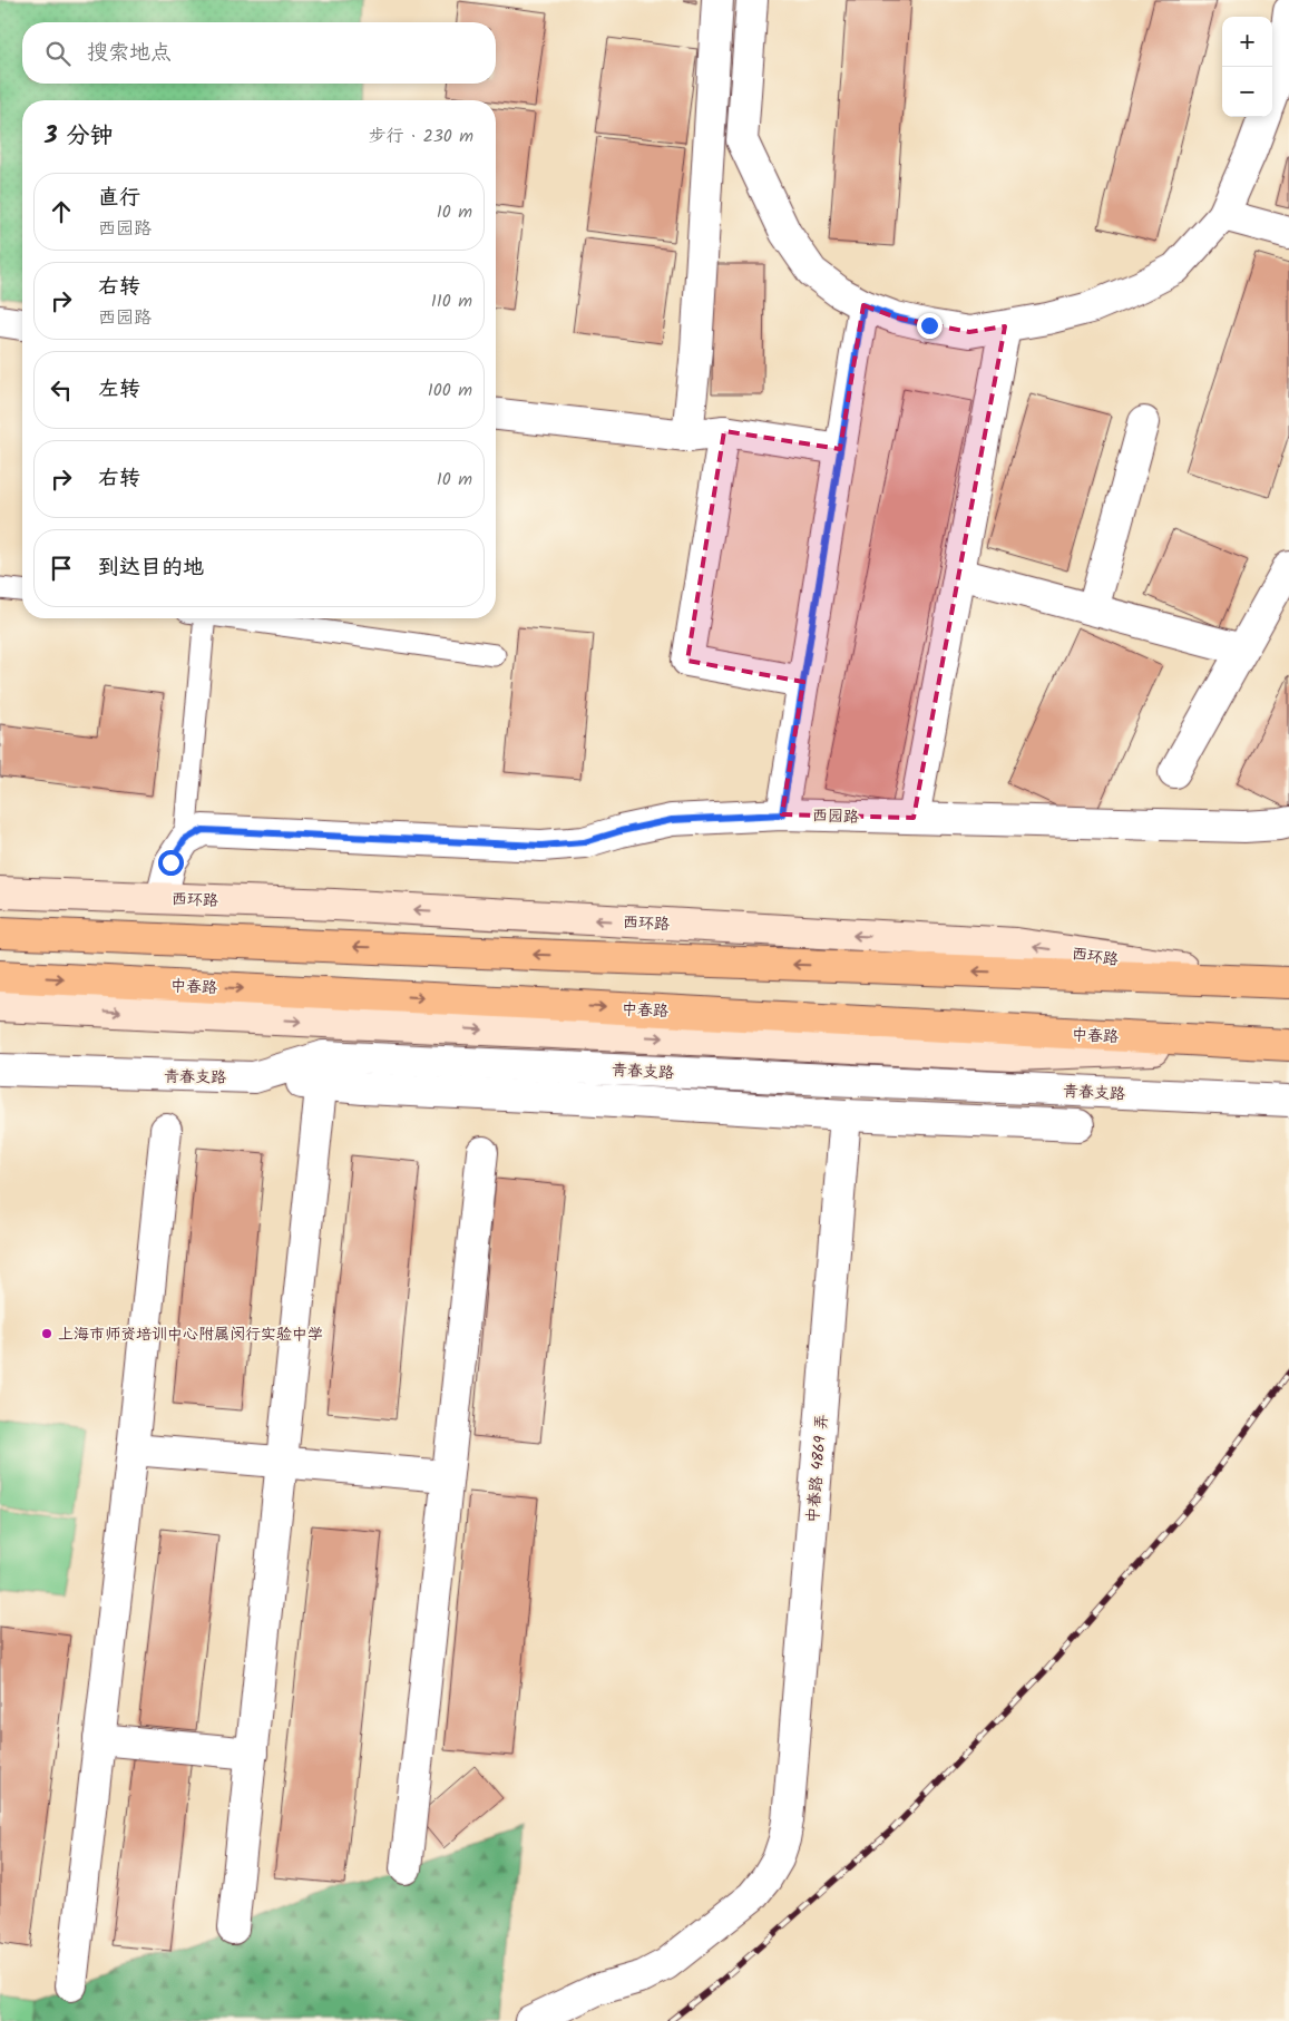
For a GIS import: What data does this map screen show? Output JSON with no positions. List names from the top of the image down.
{
  "streets": {
    "main road": ["西环路", "中春路"],
    "street": ["西园路", "青春支路", "中春路 4869 弄"]
  },
  "places": ["上海市师资培训中心附属闵行实验中学"],
  "page": {
    "map_buttons": ["+", "−"],
    "search": "搜索地点",
    "heading": ["3 分钟", "步行 · 230 m"],
    "list": [
      ["直行", "西园路", "10 m"],
      ["右转", "西园路", "110 m"],
      ["左转", "100 m"],
      ["右转", "10 m"],
      "到达目的地"
    ]
  }
}
